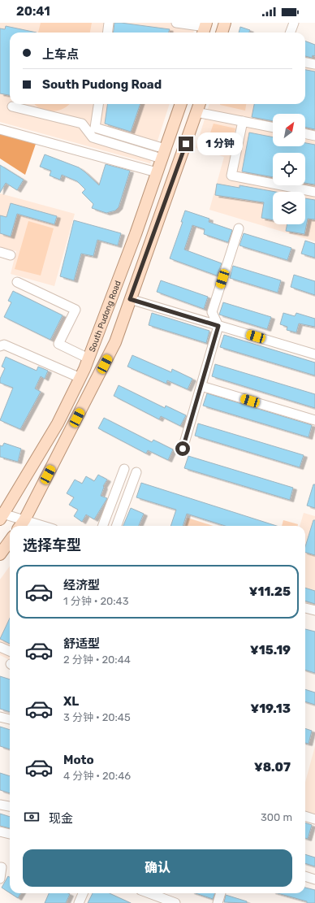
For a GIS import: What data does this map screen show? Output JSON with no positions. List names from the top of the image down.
{
  "streets": {
    "main road": ["South Pudong Road"]
  },
  "north": "top right",
  "page": {
    "status": "20:41",
    "banner": ["上车点", "South Pudong Road"],
    "bubble": "1 分钟",
    "heading": "选择车型",
    "list": [
      {
        "name": "经济型",
        "note": "1 分钟 · 20:43",
        "value": "¥11.25"
      },
      {
        "name": "舒适型",
        "note": "2 分钟 · 20:44",
        "value": "¥15.19"
      },
      {
        "name": "XL",
        "note": "3 分钟 · 20:45",
        "value": "¥19.13"
      },
      {
        "name": "Moto",
        "note": "4 分钟 · 20:46",
        "value": "¥8.07"
      }
    ],
    "pay": ["现金", "300 m"],
    "buttons": "确认"
  }
}
